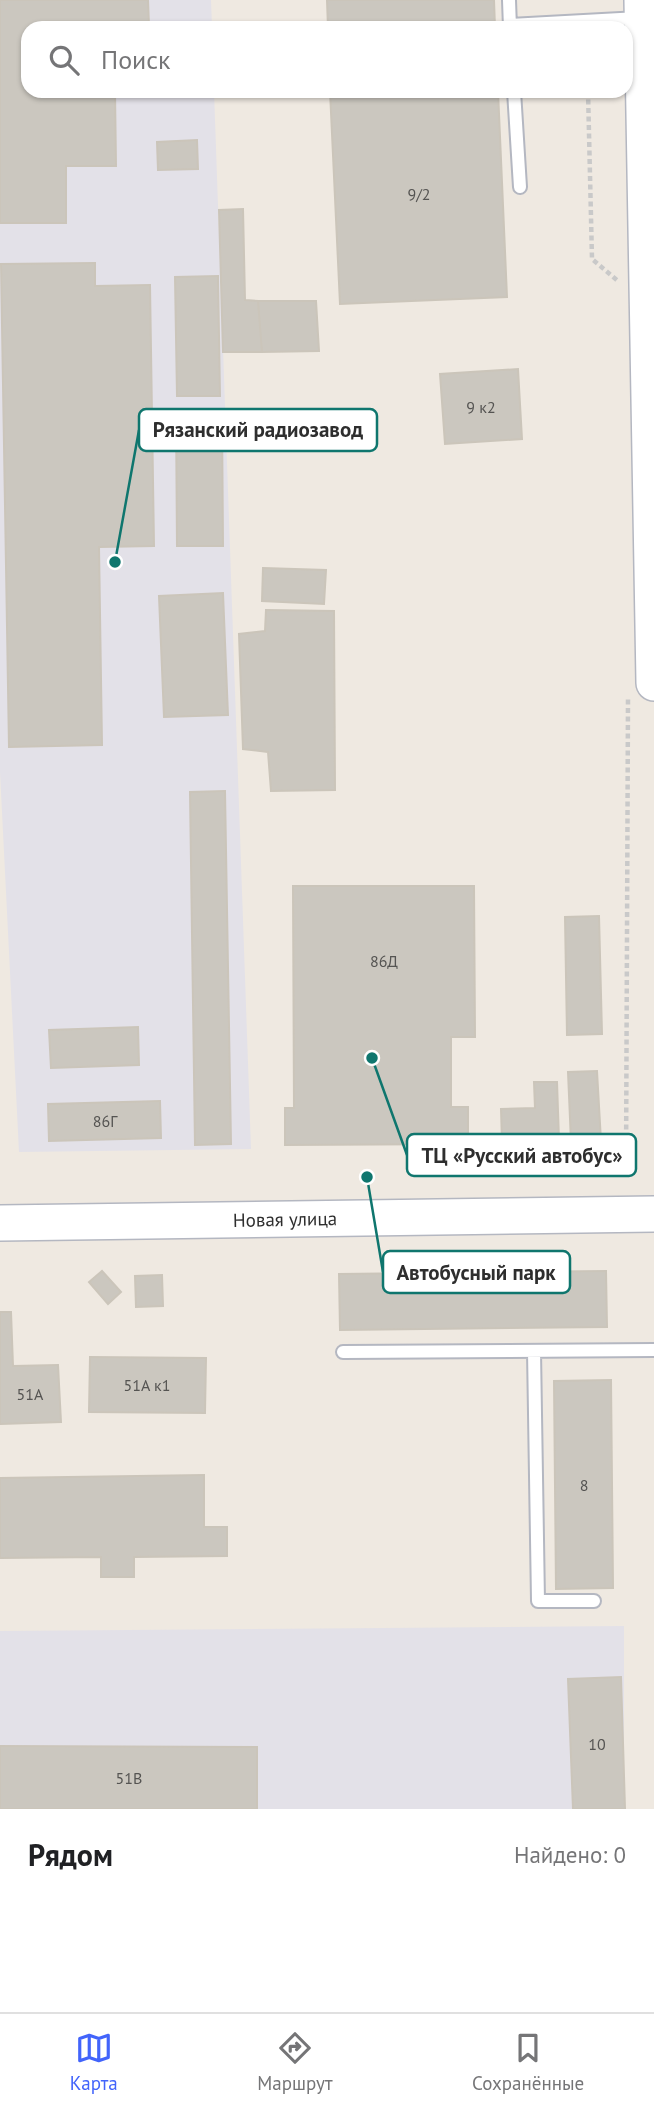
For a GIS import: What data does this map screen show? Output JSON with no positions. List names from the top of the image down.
{
  "streets": {
    "street": ["Новая улица"]
  },
  "places": ["Рязанский радиозавод", "ТЦ «Русский автобус»", "Автобусный парк"],
  "house_numbers": [
    "9/2",
    "9 к2",
    "86Д",
    "86Г",
    "51А к1",
    "51А",
    "8",
    "10",
    "51В"
  ],
  "page": {
    "search": "Поиск",
    "heading": ["Рядом", "Найдено: 0"],
    "nav": ["Карта", "Маршрут", "Сохранённые"]
  }
}
